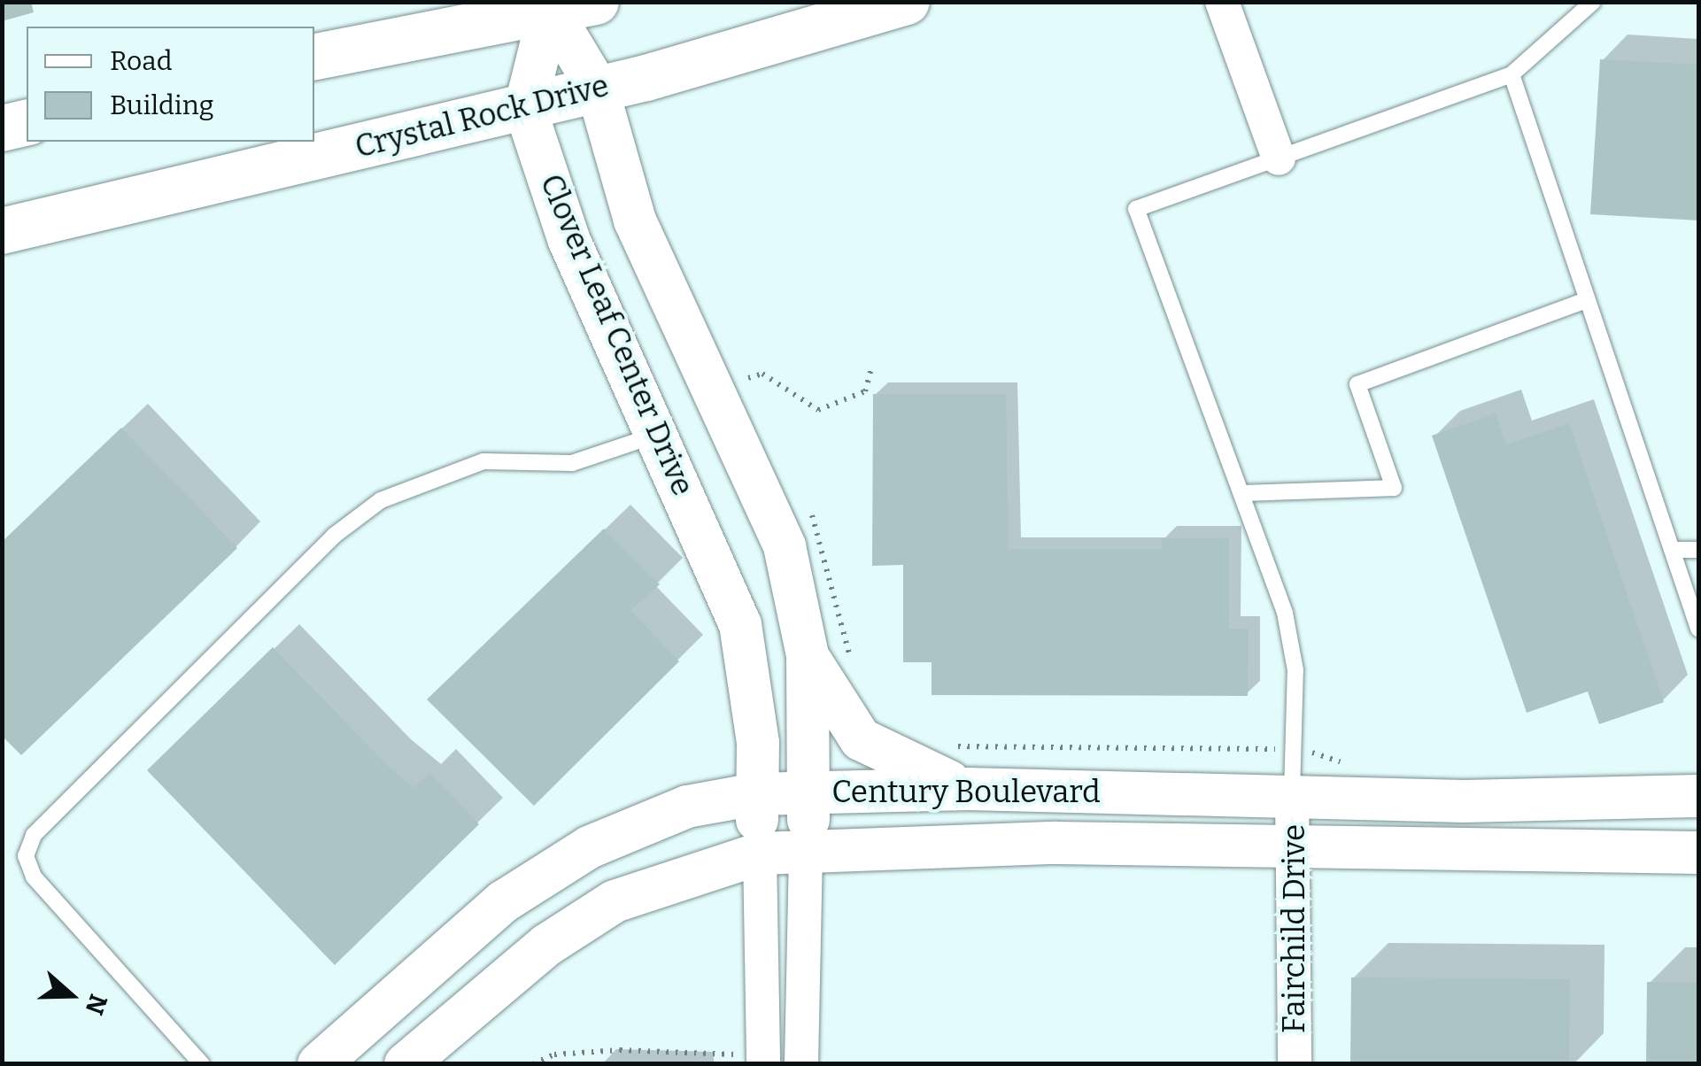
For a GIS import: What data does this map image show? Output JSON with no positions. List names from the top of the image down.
{
  "streets": {
    "main road": ["Crystal Rock Drive"],
    "street": ["Clover Leaf Center Drive", "Century Boulevard", "Fairchild Drive"]
  },
  "crossings": [
    ["Crystal Rock Drive", "Clover Leaf Center Drive"],
    ["Clover Leaf Center Drive", "Century Boulevard"],
    ["Century Boulevard", "Fairchild Drive"]
  ],
  "legend": ["Road", "Building"],
  "north": "right"
}
